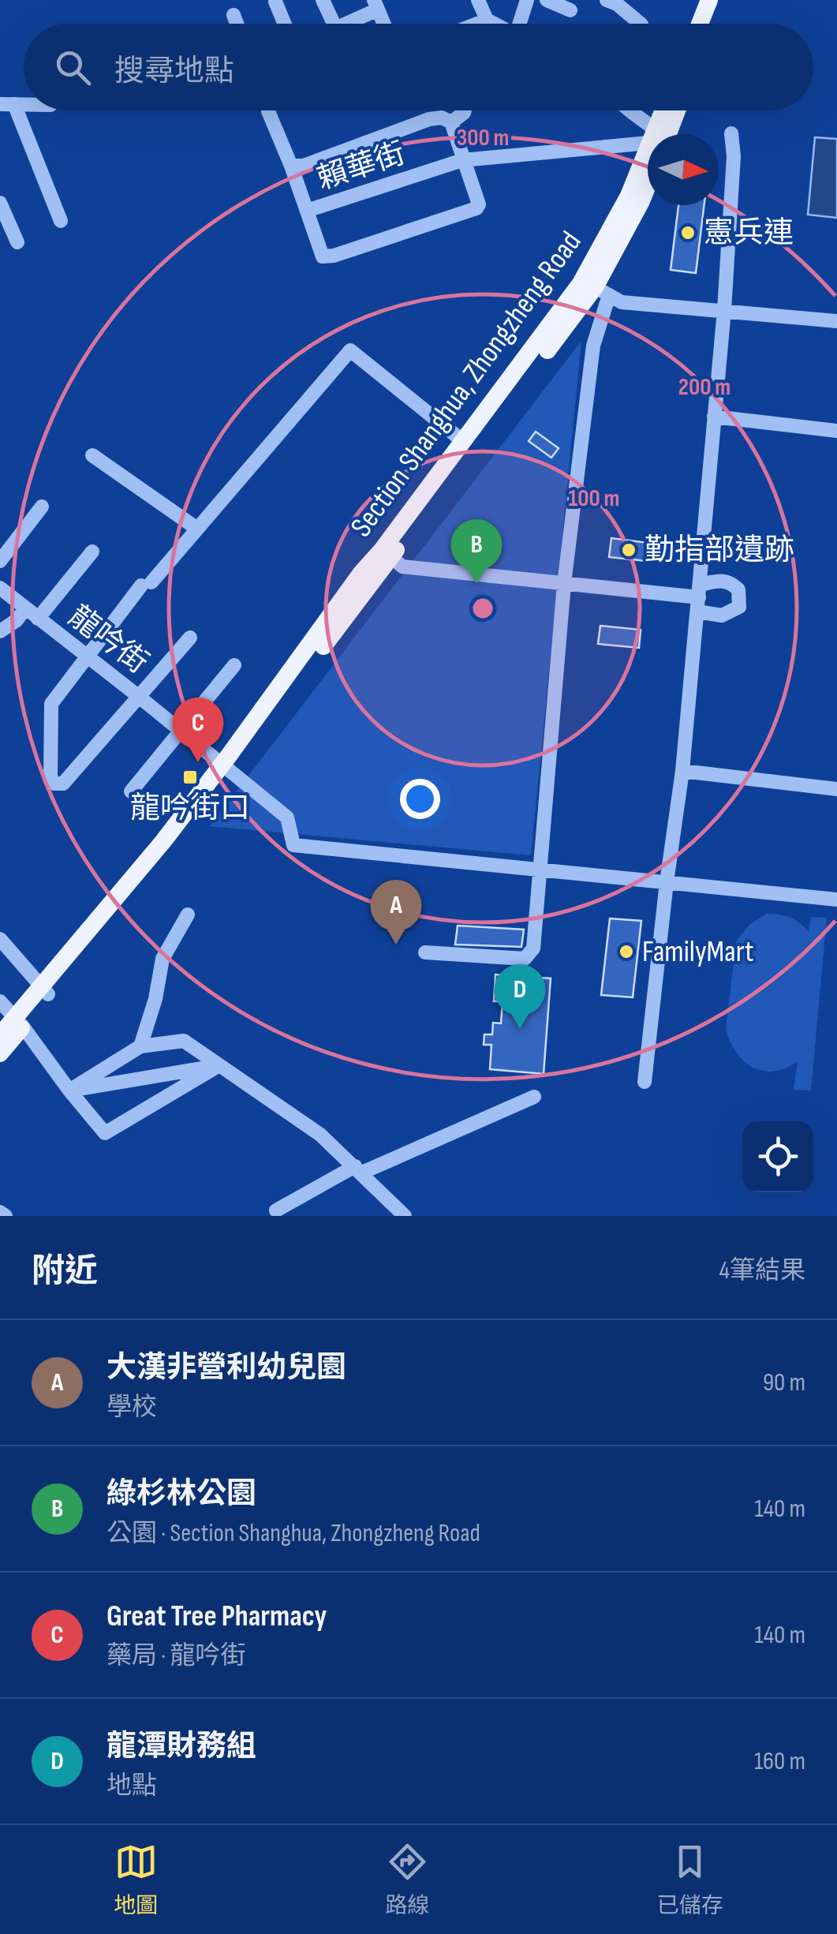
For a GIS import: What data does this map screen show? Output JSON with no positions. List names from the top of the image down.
{
  "streets": {
    "main road": ["Section Shanghua, Zhongzheng Road"],
    "street": ["賴華街", "龍吟街"]
  },
  "crossings": [
    ["Section Shanghua, Zhongzheng Road", "龍吟街"]
  ],
  "places": {
    "other": ["憲兵連", "勤指部遺跡", "FamilyMart"],
    "transit": ["龍吟街口"]
  },
  "north": "right",
  "page": {
    "search": "搜尋地點",
    "pins": [
      "B",
      "C",
      "A",
      "D"
    ],
    "heading": ["附近", "4筆結果"],
    "list": [
      {
        "mark": "A",
        "name": "大漢非營利幼兒園",
        "note": "學校",
        "value": "90 m"
      },
      {
        "mark": "B",
        "name": "綠杉林公園",
        "note": "公園 · Section Shanghua, Zhongzheng Road",
        "value": "140 m"
      },
      {
        "mark": "C",
        "name": "Great Tree Pharmacy",
        "note": "藥局 · 龍吟街",
        "value": "140 m"
      },
      {
        "mark": "D",
        "name": "龍潭財務組",
        "note": "地點",
        "value": "160 m"
      }
    ],
    "nav": ["地圖", "路線", "已儲存"]
  },
  "rings": ["300 m", "200 m", "100 m"]
}
